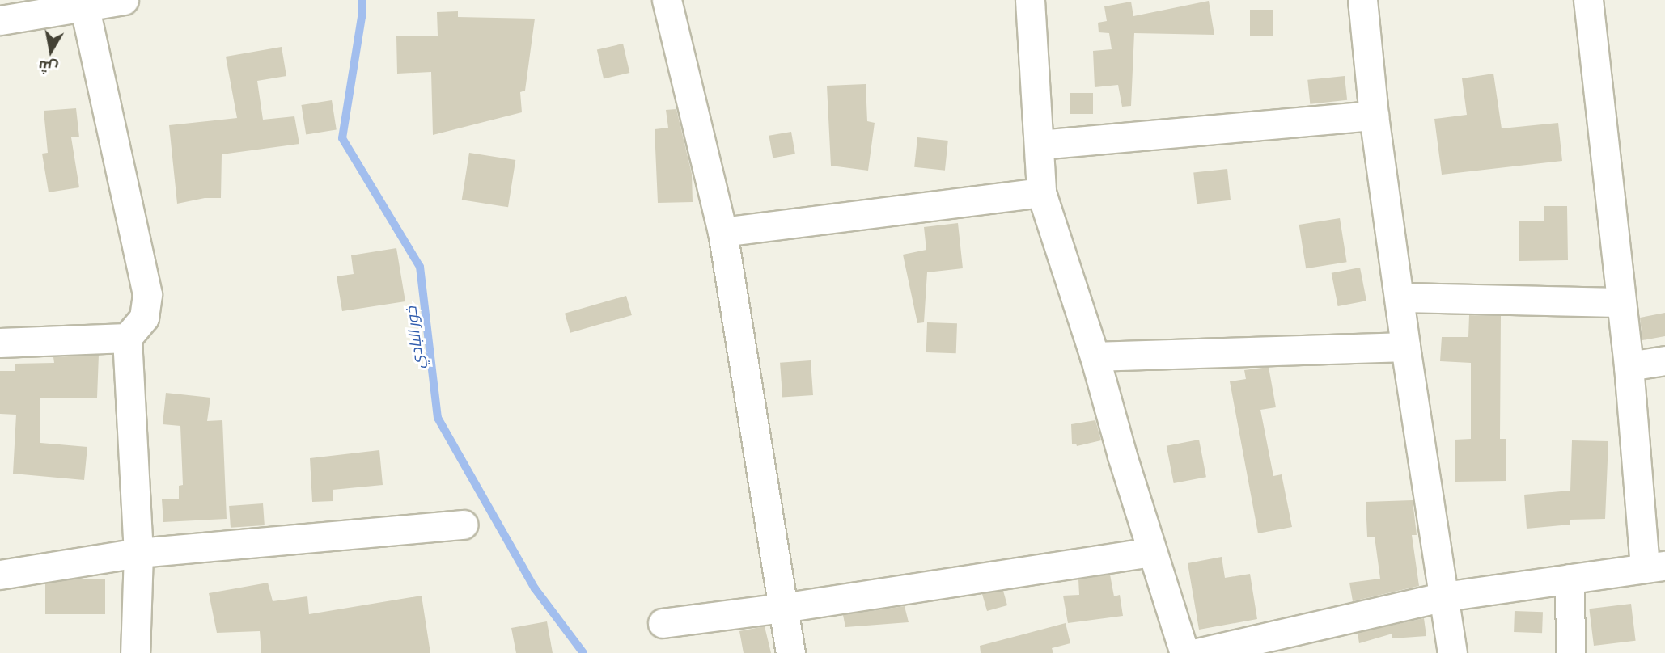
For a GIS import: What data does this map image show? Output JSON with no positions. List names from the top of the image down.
{
  "water": ["خور البادي"],
  "north": "bottom"
}
